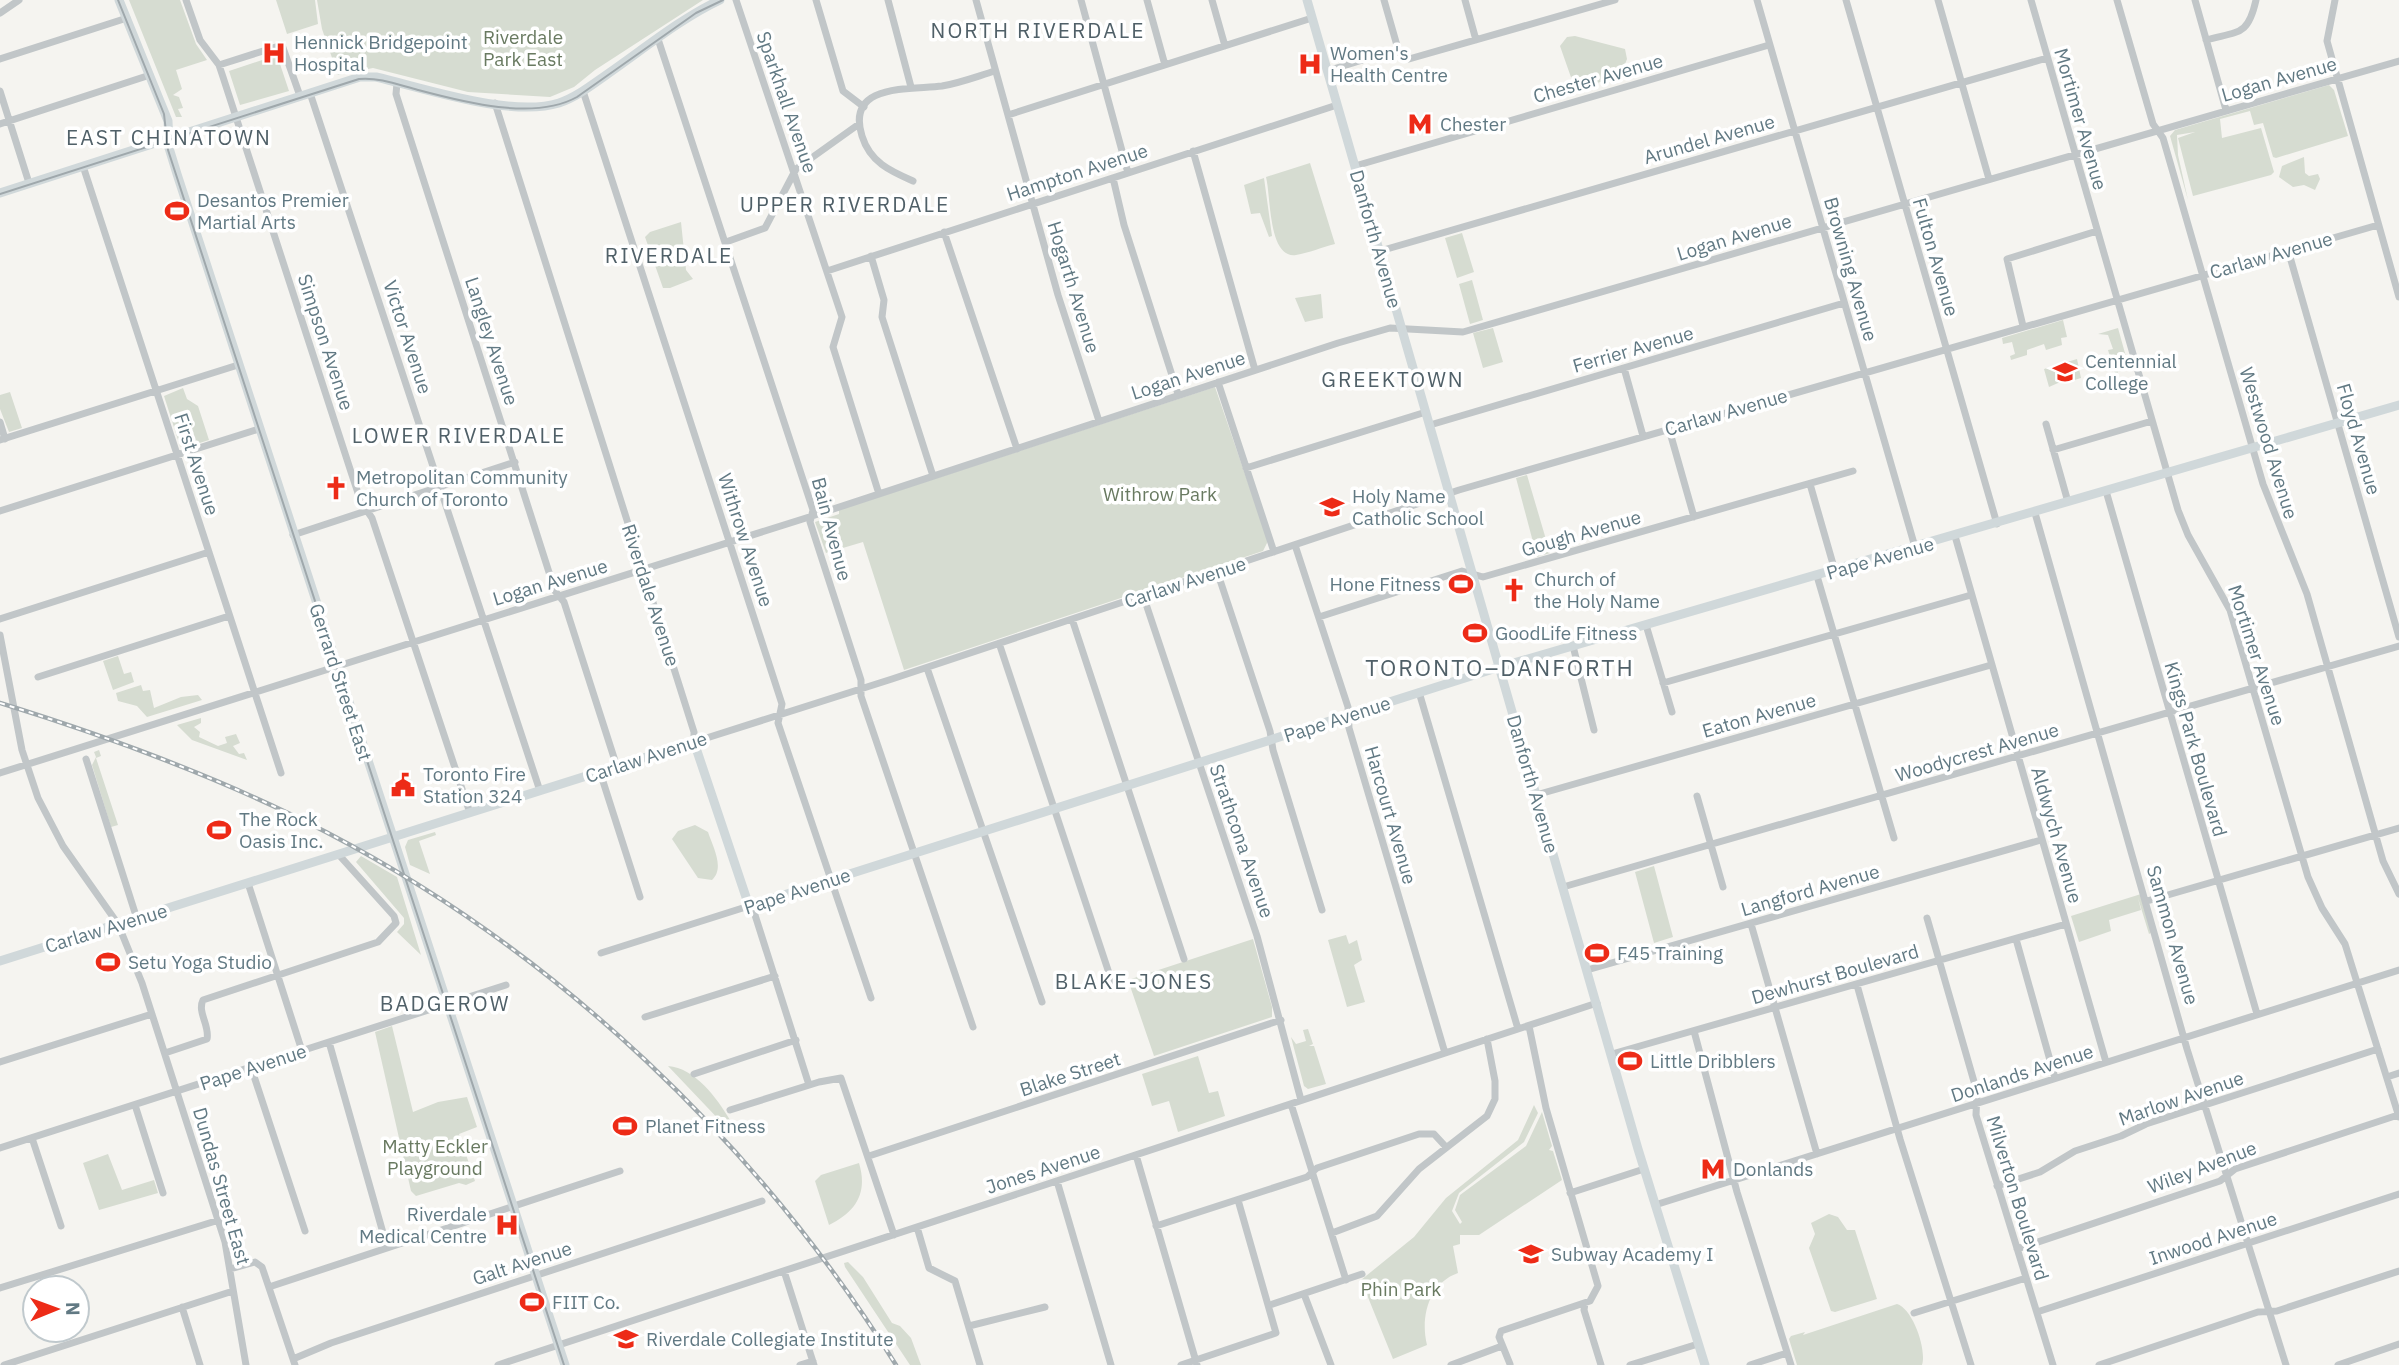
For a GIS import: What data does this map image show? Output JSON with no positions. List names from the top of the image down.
{
  "streets": {
    "main road": [
      "Danforth Avenue",
      "Carlaw Avenue",
      "Pape Avenue",
      "Riverdale Avenue",
      "Gerrard Street East"
    ],
    "street": [
      "Chester Avenue",
      "Logan Avenue",
      "Sparkhall Avenue",
      "Mortimer Avenue",
      "Arundel Avenue",
      "Hampton Avenue",
      "Fulton Avenue",
      "Browning Avenue",
      "Hogarth Avenue",
      "Victor Avenue",
      "Langley Avenue",
      "Simpson Avenue",
      "Ferrier Avenue",
      "Floyd Avenue",
      "Westwood Avenue",
      "First Avenue",
      "Bain Avenue",
      "Gough Avenue",
      "Withrow Avenue",
      "Eaton Avenue",
      "Kings Park Boulevard",
      "Woodycrest Avenue",
      "Harcourt Avenue",
      "Aldwych Avenue",
      "Strathcona Avenue",
      "Langford Avenue",
      "Sammon Avenue",
      "Dewhurst Boulevard",
      "Donlands Avenue",
      "Blake Street",
      "Marlow Avenue",
      "Wiley Avenue",
      "Jones Avenue",
      "Dundas Street East",
      "Milverton Boulevard",
      "Inwood Avenue",
      "Galt Avenue"
    ]
  },
  "crossings": [
    ["Chester Avenue", "Danforth Avenue"],
    ["Chester Avenue", "Browning Avenue"],
    ["Logan Avenue", "Sparkhall Avenue"],
    ["Logan Avenue", "Mortimer Avenue"],
    ["Logan Avenue", "Danforth Avenue"],
    ["Logan Avenue", "Fulton Avenue"],
    ["Logan Avenue", "Browning Avenue"],
    ["Logan Avenue", "Hogarth Avenue"],
    ["Logan Avenue", "Victor Avenue"],
    ["Logan Avenue", "Langley Avenue"],
    ["Logan Avenue", "Simpson Avenue"],
    ["Logan Avenue", "Westwood Avenue"],
    ["Logan Avenue", "First Avenue"],
    ["Logan Avenue", "Bain Avenue"],
    ["Logan Avenue", "Withrow Avenue"],
    ["Logan Avenue", "Riverdale Avenue"],
    ["Logan Avenue", "Gerrard Street East"],
    ["Logan Avenue", "Dundas Street East"],
    ["Sparkhall Avenue", "Hampton Avenue"],
    ["Mortimer Avenue", "Arundel Avenue"],
    ["Mortimer Avenue", "Carlaw Avenue"],
    ["Mortimer Avenue", "Pape Avenue"],
    ["Mortimer Avenue", "Woodycrest Avenue"],
    ["Mortimer Avenue", "Donlands Avenue"],
    ["Mortimer Avenue", "Marlow Avenue"],
    ["Mortimer Avenue", "Wiley Avenue"],
    ["Arundel Avenue", "Danforth Avenue"],
    ["Arundel Avenue", "Fulton Avenue"],
    ["Arundel Avenue", "Browning Avenue"],
    ["Hampton Avenue", "Danforth Avenue"],
    ["Hampton Avenue", "Hogarth Avenue"],
    ["Danforth Avenue", "Carlaw Avenue"],
    ["Danforth Avenue", "Ferrier Avenue"],
    ["Danforth Avenue", "Gough Avenue"],
    ["Danforth Avenue", "Pape Avenue"],
    ["Danforth Avenue", "Eaton Avenue"],
    ["Danforth Avenue", "Woodycrest Avenue"],
    ["Danforth Avenue", "Langford Avenue"],
    ["Danforth Avenue", "Dewhurst Boulevard"],
    ["Danforth Avenue", "Donlands Avenue"],
    ["Danforth Avenue", "Jones Avenue"],
    ["Carlaw Avenue", "Fulton Avenue"],
    ["Carlaw Avenue", "Browning Avenue"],
    ["Carlaw Avenue", "Victor Avenue"],
    ["Carlaw Avenue", "Langley Avenue"],
    ["Carlaw Avenue", "Simpson Avenue"],
    ["Carlaw Avenue", "Floyd Avenue"],
    ["Carlaw Avenue", "Westwood Avenue"],
    ["Carlaw Avenue", "Bain Avenue"],
    ["Carlaw Avenue", "Withrow Avenue"],
    ["Carlaw Avenue", "Riverdale Avenue"],
    ["Carlaw Avenue", "Gerrard Street East"],
    ["Carlaw Avenue", "Harcourt Avenue"],
    ["Carlaw Avenue", "Strathcona Avenue"],
    ["Carlaw Avenue", "Dundas Street East"],
    ["Fulton Avenue", "Pape Avenue"],
    ["Browning Avenue", "Ferrier Avenue"],
    ["Browning Avenue", "Pape Avenue"],
    ["Floyd Avenue", "Pape Avenue"],
    ["Westwood Avenue", "Pape Avenue"],
    ["Westwood Avenue", "Woodycrest Avenue"],
    ["Bain Avenue", "Pape Avenue"],
    ["Gough Avenue", "Harcourt Avenue"],
    ["Withrow Avenue", "Pape Avenue"],
    ["Pape Avenue", "Riverdale Avenue"],
    ["Pape Avenue", "Gerrard Street East"],
    ["Pape Avenue", "Kings Park Boulevard"],
    ["Pape Avenue", "Harcourt Avenue"],
    ["Pape Avenue", "Aldwych Avenue"],
    ["Pape Avenue", "Strathcona Avenue"],
    ["Pape Avenue", "Sammon Avenue"],
    ["Pape Avenue", "Dundas Street East"],
    ["Gerrard Street East", "Jones Avenue"],
    ["Gerrard Street East", "Galt Avenue"],
    ["Eaton Avenue", "Aldwych Avenue"],
    ["Kings Park Boulevard", "Woodycrest Avenue"],
    ["Kings Park Boulevard", "Donlands Avenue"],
    ["Woodycrest Avenue", "Aldwych Avenue"],
    ["Woodycrest Avenue", "Sammon Avenue"],
    ["Harcourt Avenue", "Jones Avenue"],
    ["Aldwych Avenue", "Langford Avenue"],
    ["Aldwych Avenue", "Dewhurst Boulevard"],
    ["Aldwych Avenue", "Donlands Avenue"],
    ["Strathcona Avenue", "Blake Street"],
    ["Strathcona Avenue", "Jones Avenue"],
    ["Sammon Avenue", "Donlands Avenue"],
    ["Sammon Avenue", "Marlow Avenue"],
    ["Sammon Avenue", "Wiley Avenue"],
    ["Sammon Avenue", "Inwood Avenue"],
    ["Dewhurst Boulevard", "Milverton Boulevard"],
    ["Donlands Avenue", "Milverton Boulevard"],
    ["Marlow Avenue", "Milverton Boulevard"],
    ["Wiley Avenue", "Milverton Boulevard"],
    ["Milverton Boulevard", "Inwood Avenue"]
  ],
  "districts": [
    "NORTH RIVERDALE",
    "EAST CHINATOWN",
    "UPPER RIVERDALE",
    "RIVERDALE",
    "GREEKTOWN",
    "LOWER RIVERDALE",
    "TORONTO–DANFORTH",
    "BLAKE-JONES",
    "BADGEROW"
  ],
  "parks": [
    "Riverdale Park East",
    "Withrow Park",
    "Matty Eckler Playground",
    "Phin Park"
  ],
  "places": {
    "hospital": ["Hennick Bridgepoint Hospital", "Women's Health Centre", "Riverdale Medical Centre"],
    "metro station": ["Chester", "Donlands"],
    "sports": [
      "Desantos Premier Martial Arts",
      "Hone Fitness",
      "GoodLife Fitness",
      "The Rock Oasis Inc.",
      "F45 Training",
      "Setu Yoga Studio",
      "Little Dribblers",
      "Planet Fitness",
      "FIIT Co."
    ],
    "school or university": [
      "Centennial College",
      "Holy Name Catholic School",
      "Subway Academy I",
      "Riverdale Collegiate Institute"
    ],
    "church": ["Metropolitan Community Church of Toronto", "Church of the Holy Name"],
    "public building": ["Toronto Fire Station 324"]
  },
  "north": "right"
}
